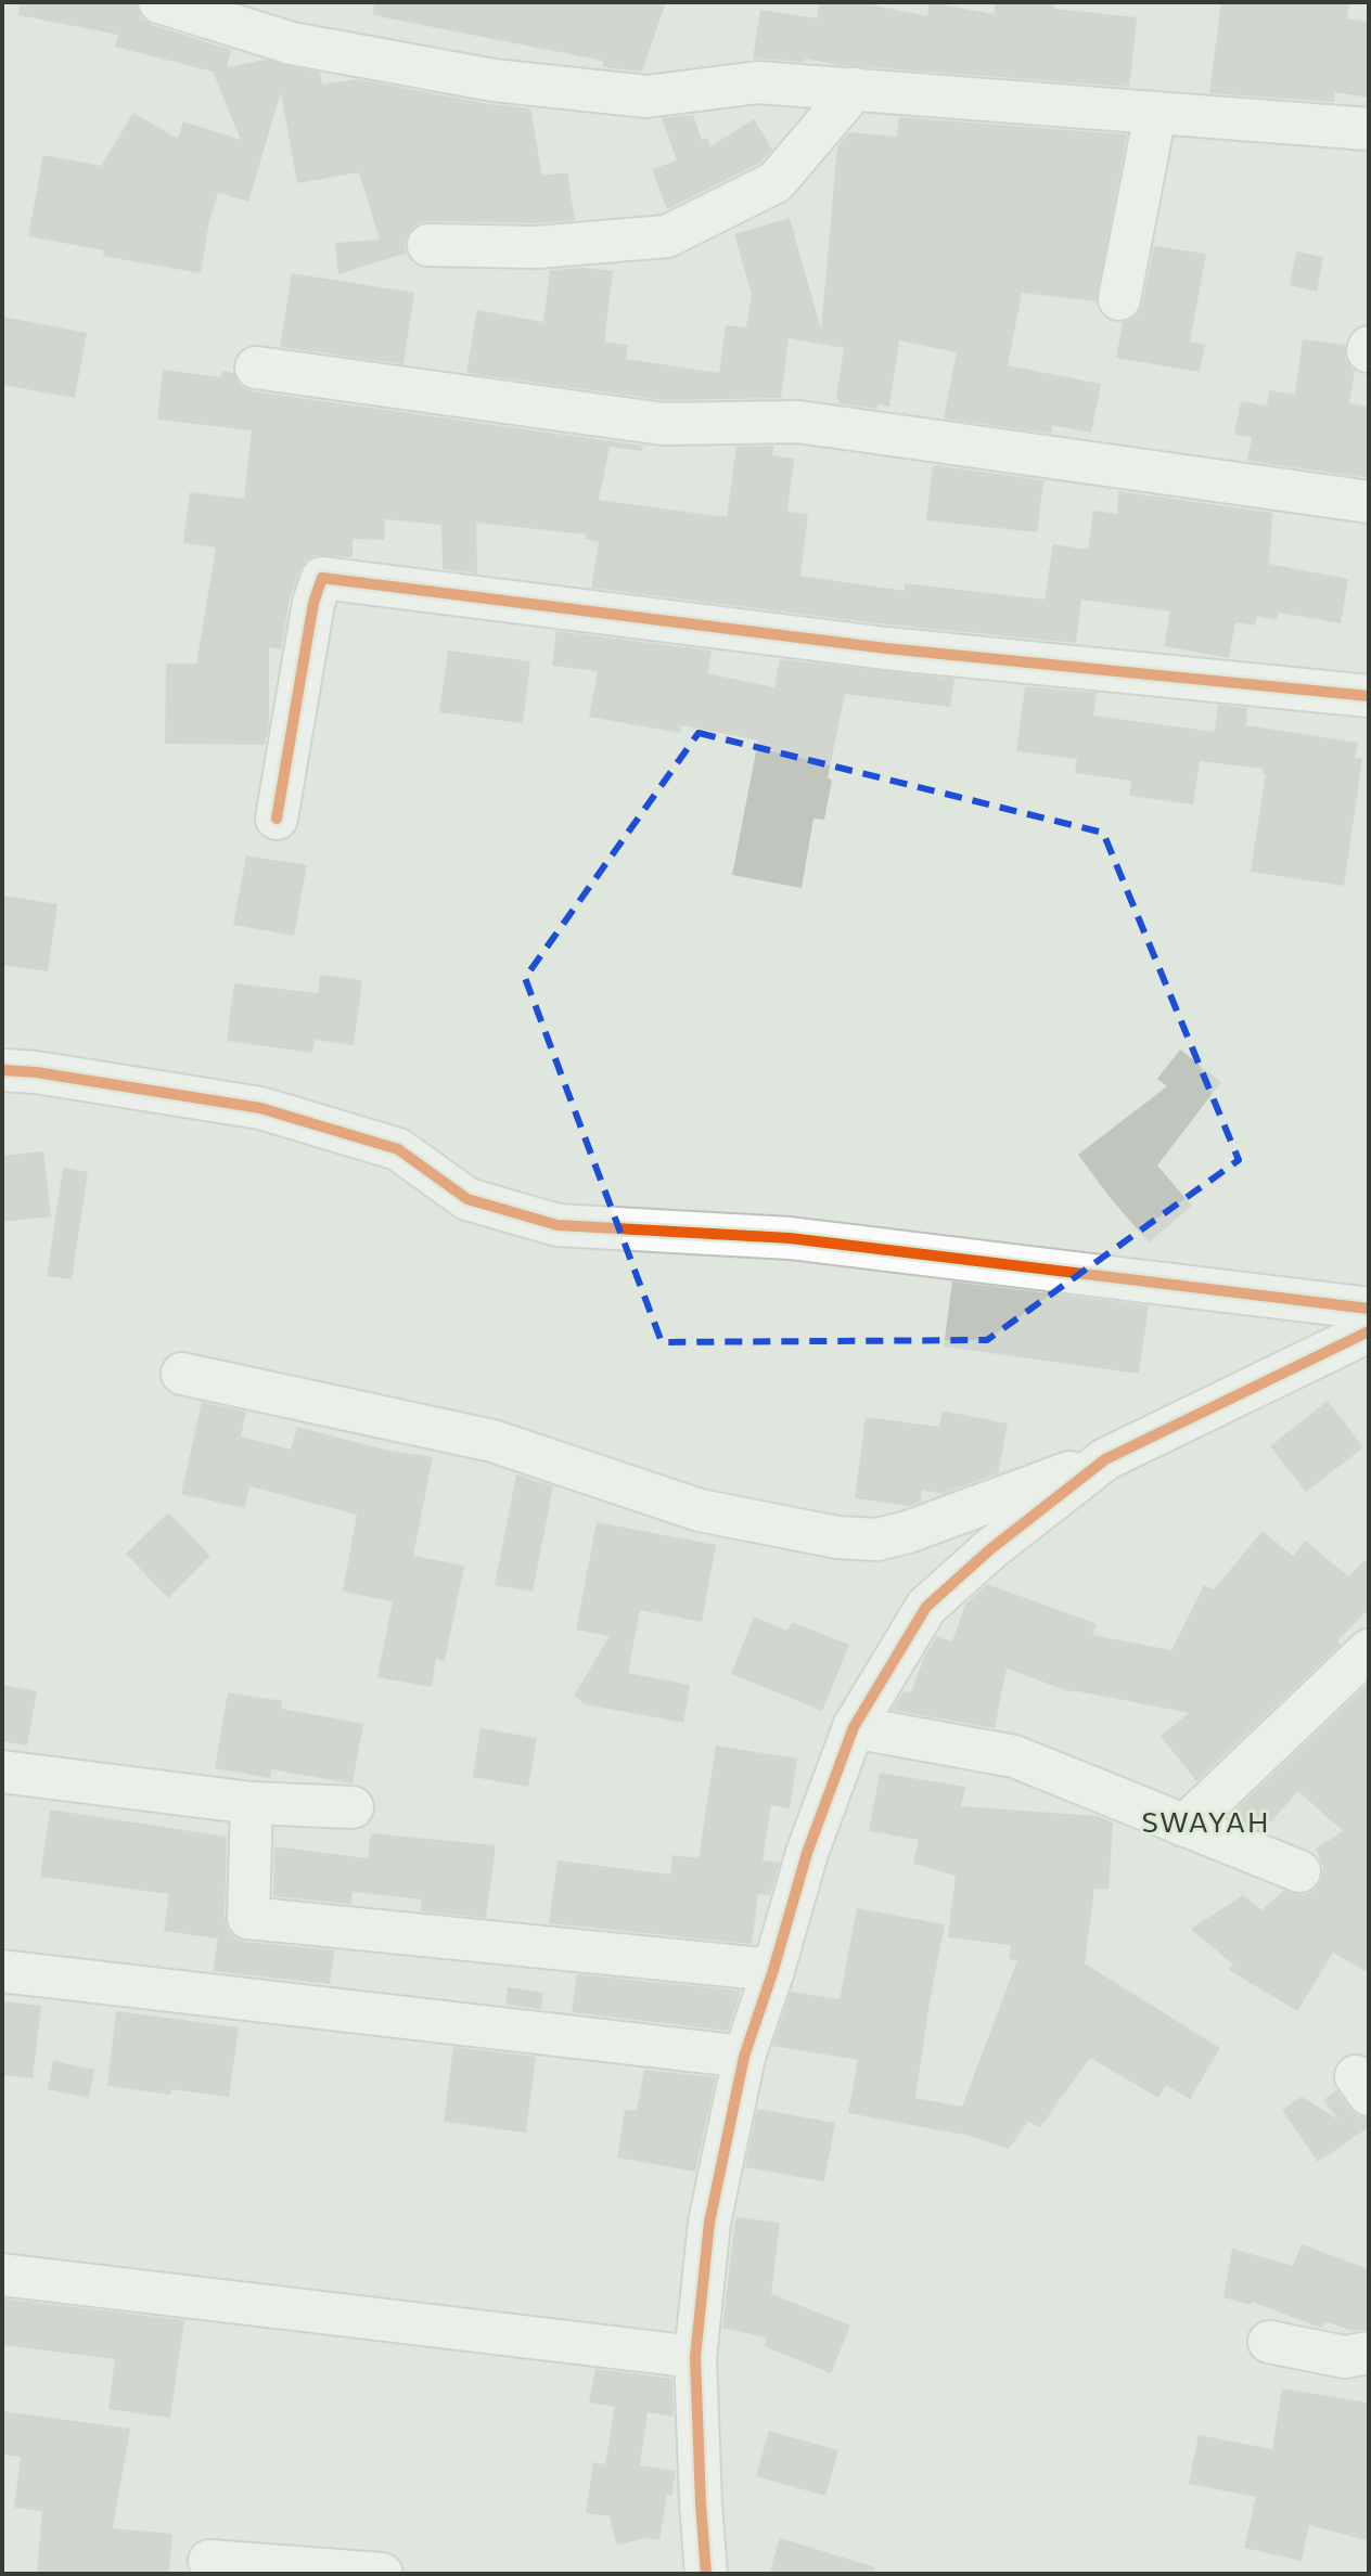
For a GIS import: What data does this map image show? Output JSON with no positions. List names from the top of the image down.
{
  "districts": ["SWAYAH"]
}
